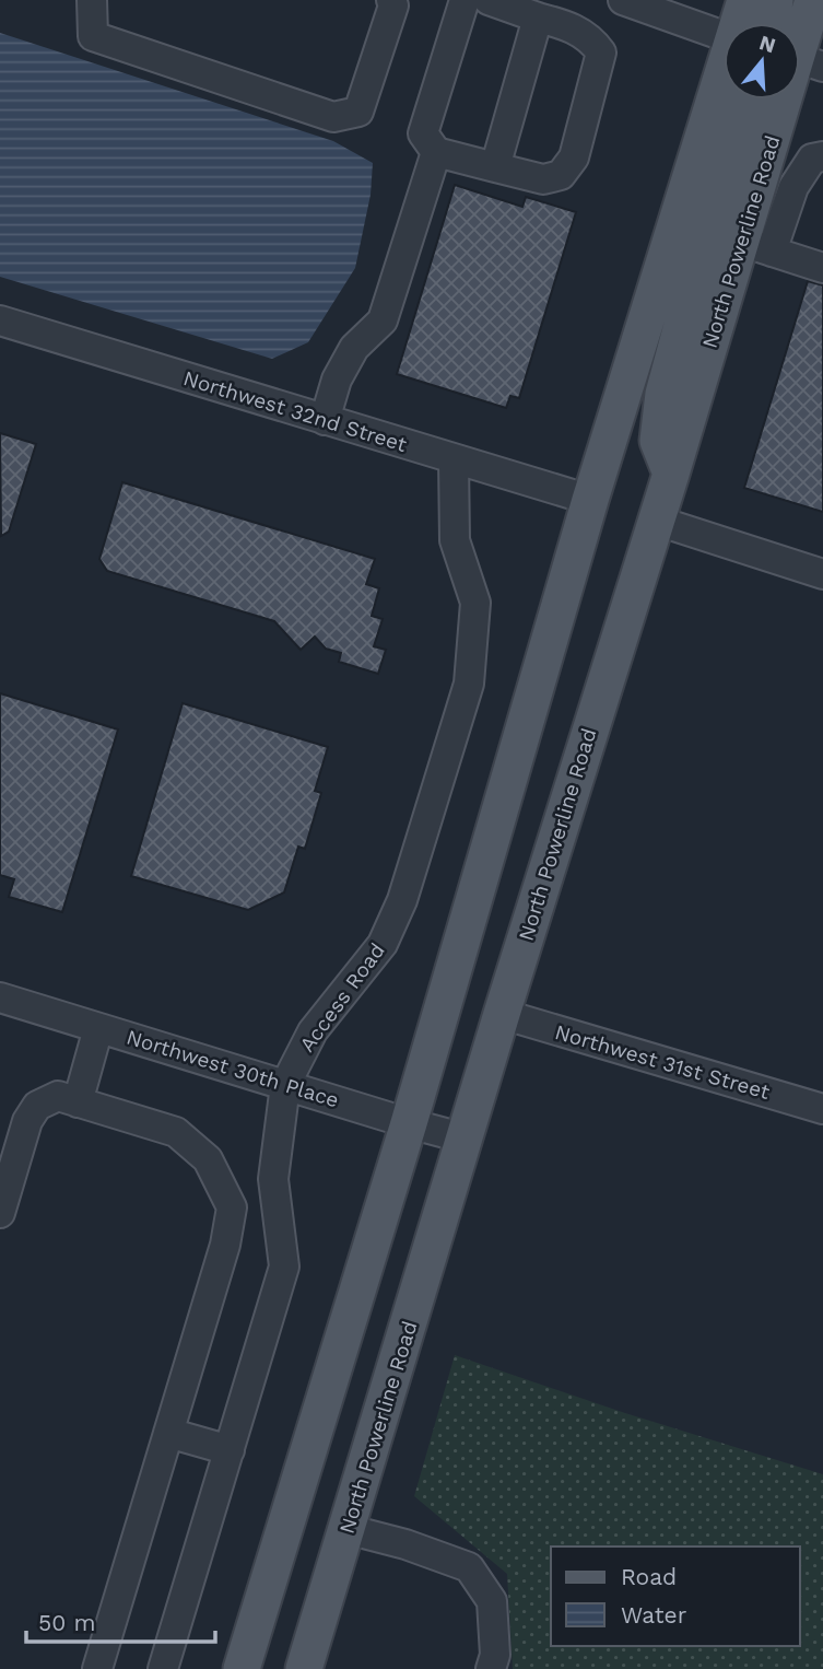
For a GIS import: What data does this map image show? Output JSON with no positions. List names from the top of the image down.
{
  "streets": {
    "main road": ["North Powerline Road"],
    "street": [
      "Northwest 32nd Street",
      "Access Road",
      "Northwest 31st Street",
      "Northwest 30th Place"
    ]
  },
  "crossings": [
    ["North Powerline Road", "Northwest 31st Street"],
    ["North Powerline Road", "Northwest 30th Place"],
    ["Northwest 32nd Street", "Access Road"],
    ["Access Road", "Northwest 30th Place"]
  ],
  "legend": ["Road", "Water"],
  "scale_bar": "50 m",
  "north": "top"
}
